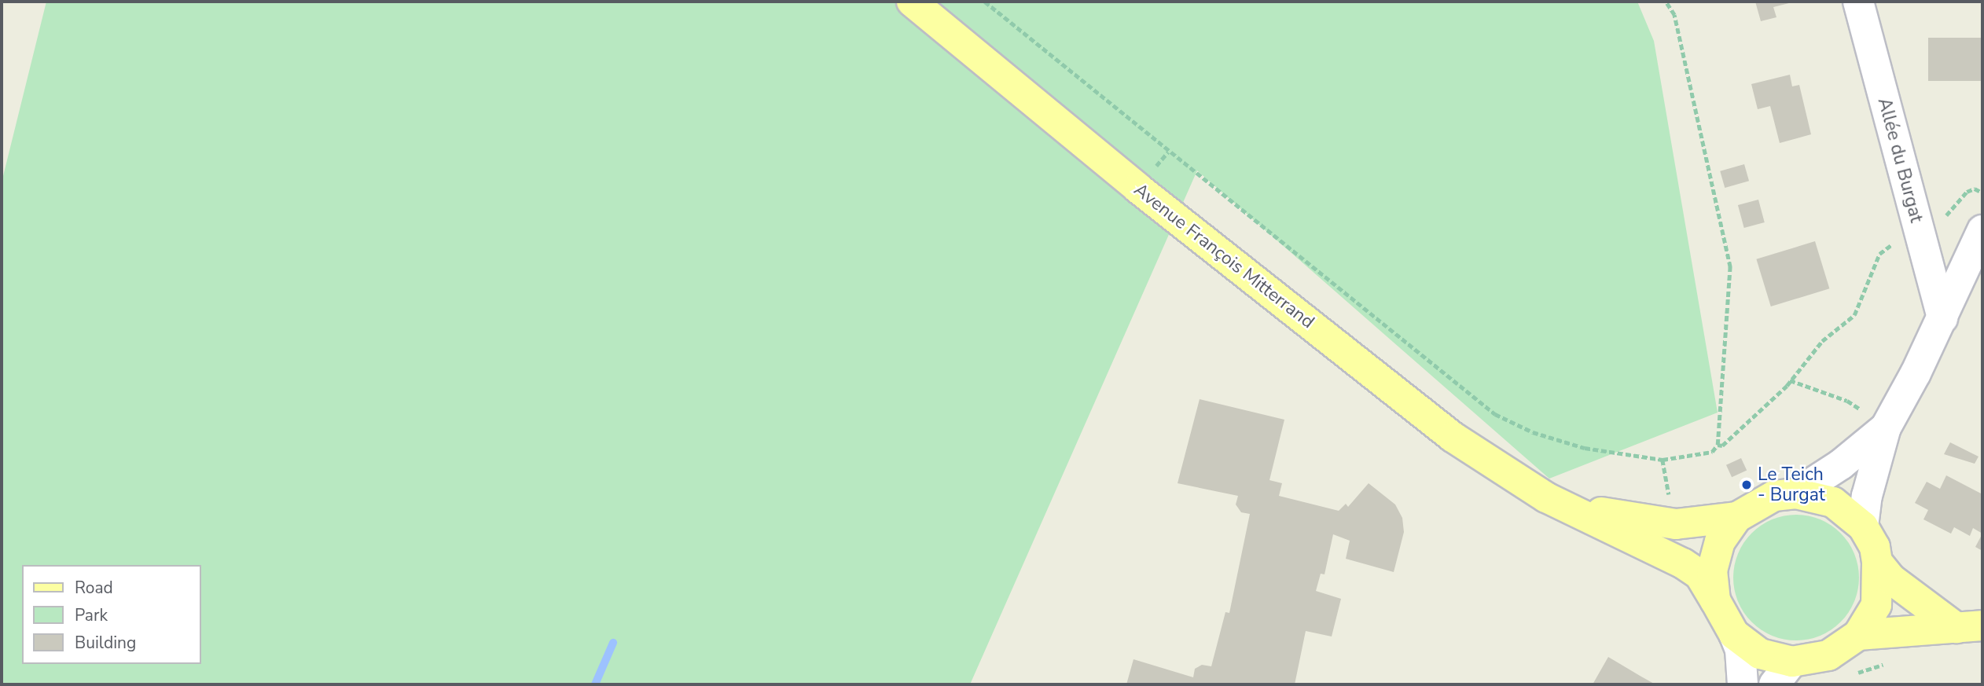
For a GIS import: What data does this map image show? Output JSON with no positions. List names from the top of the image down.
{
  "streets": {
    "main road": ["Avenue François Mitterrand"],
    "street": ["Allée du Burgat"]
  },
  "places": ["Le Teich - Burgat"],
  "legend": ["Road", "Park", "Building"]
}
